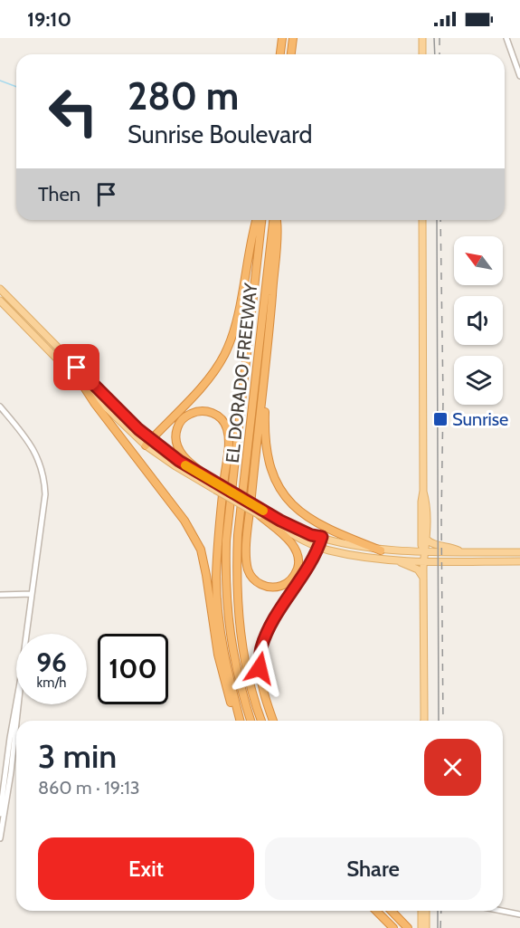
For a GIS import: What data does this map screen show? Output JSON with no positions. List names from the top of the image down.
{
  "streets": {
    "highway": ["EL DORADO FREEWAY"]
  },
  "places": {
    "transit": ["Sunrise"]
  },
  "north": "top left",
  "page": {
    "status": "19:10",
    "turn": ["280 m", "Sunrise Boulevard"],
    "then": "Then",
    "speed": "96 km/h",
    "limit": "100",
    "heading": ["3 min", "860 m · 19:13"],
    "buttons": ["Exit", "Share"]
  }
}
